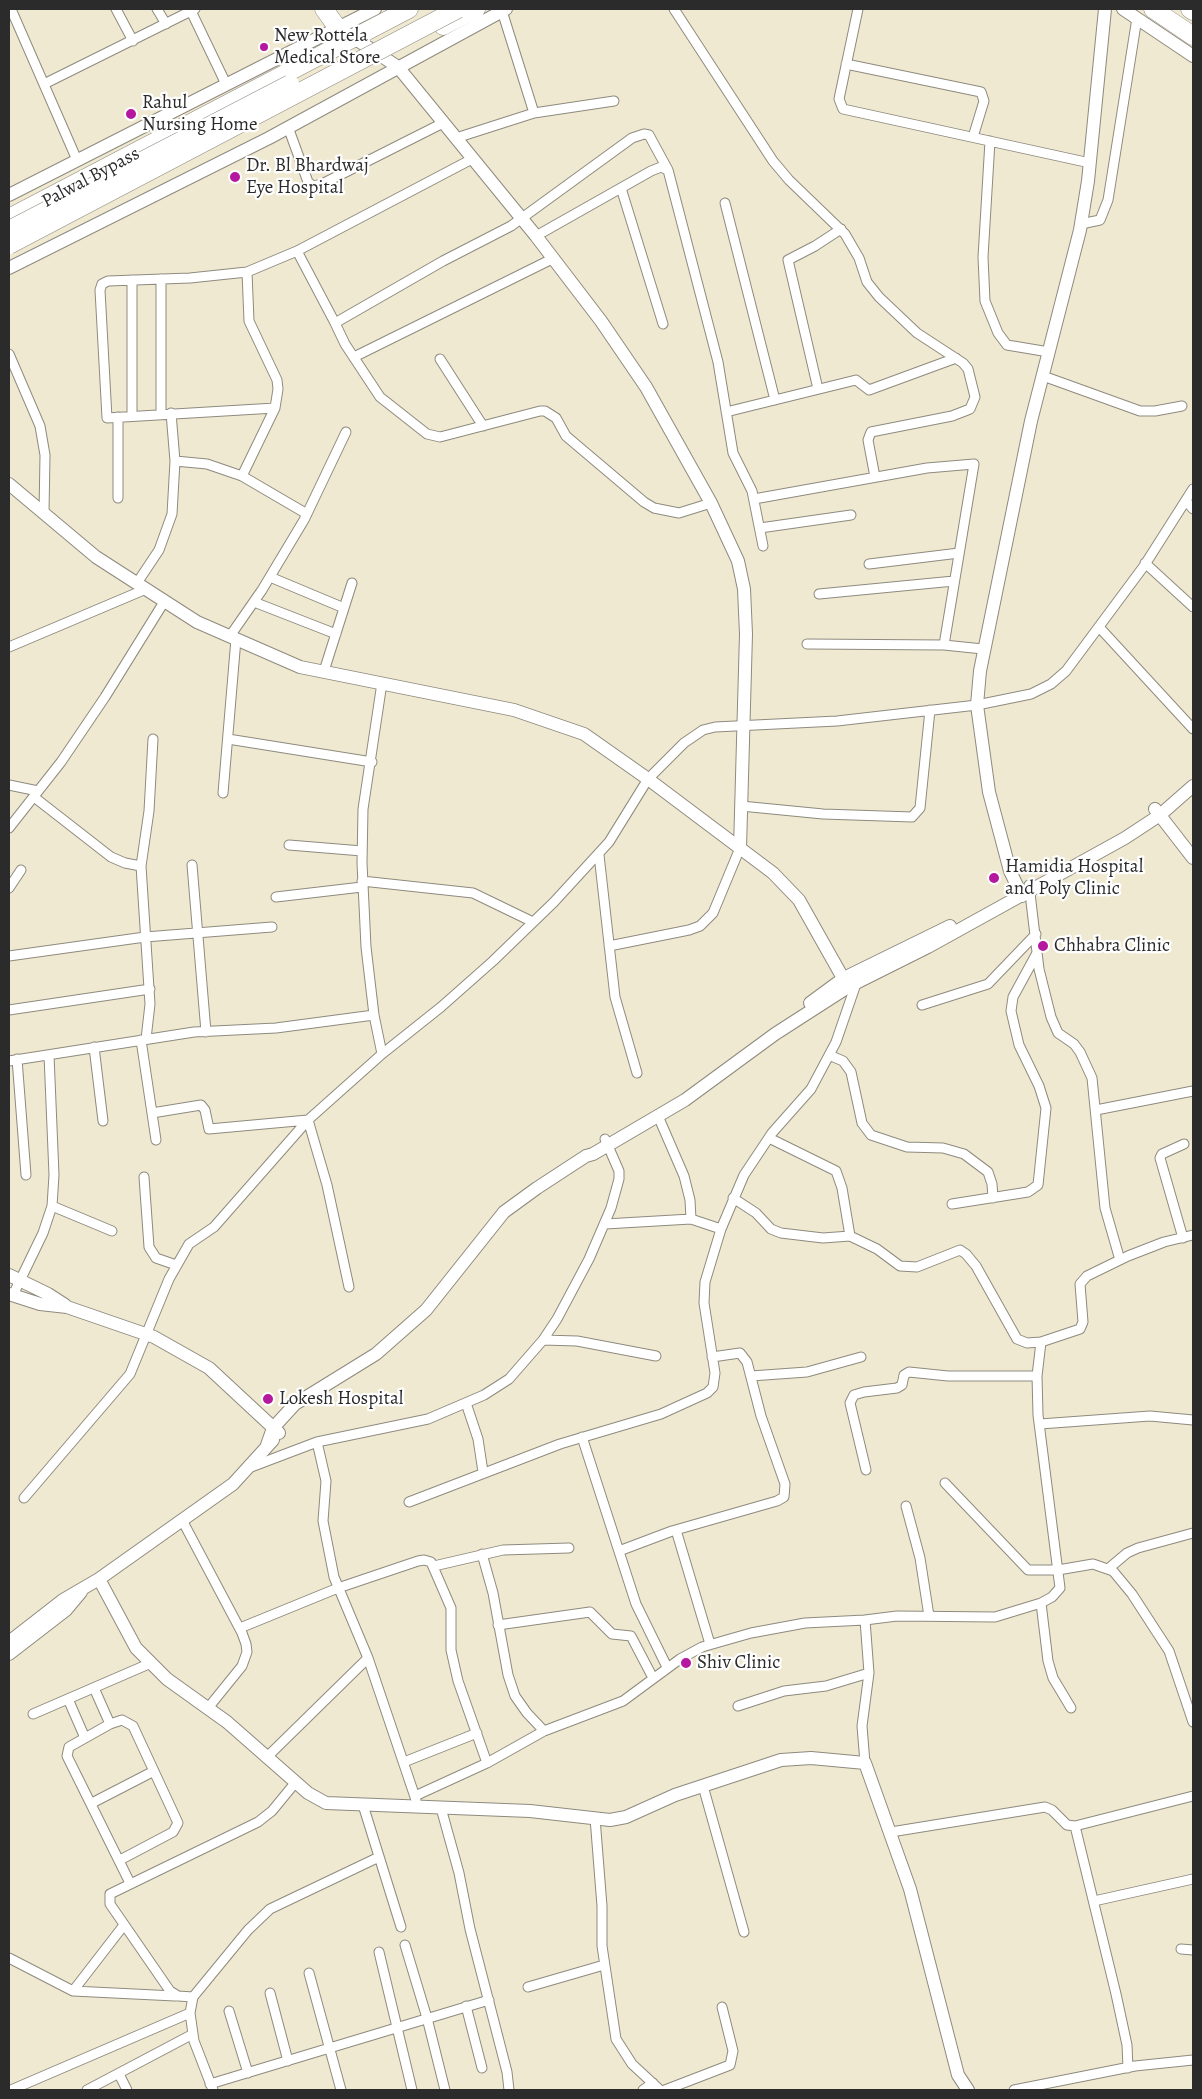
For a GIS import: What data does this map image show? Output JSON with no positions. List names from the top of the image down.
{
  "streets": {
    "highway": ["Palwal Bypass"]
  },
  "places": [
    "New Rottela Medical Store",
    "Rahul Nursing Home",
    "Dr. Bl Bhardwaj Eye Hospital",
    "Hamidia Hospital and Poly Clinic",
    "Chhabra Clinic",
    "Lokesh Hospital",
    "Shiv Clinic"
  ]
}
